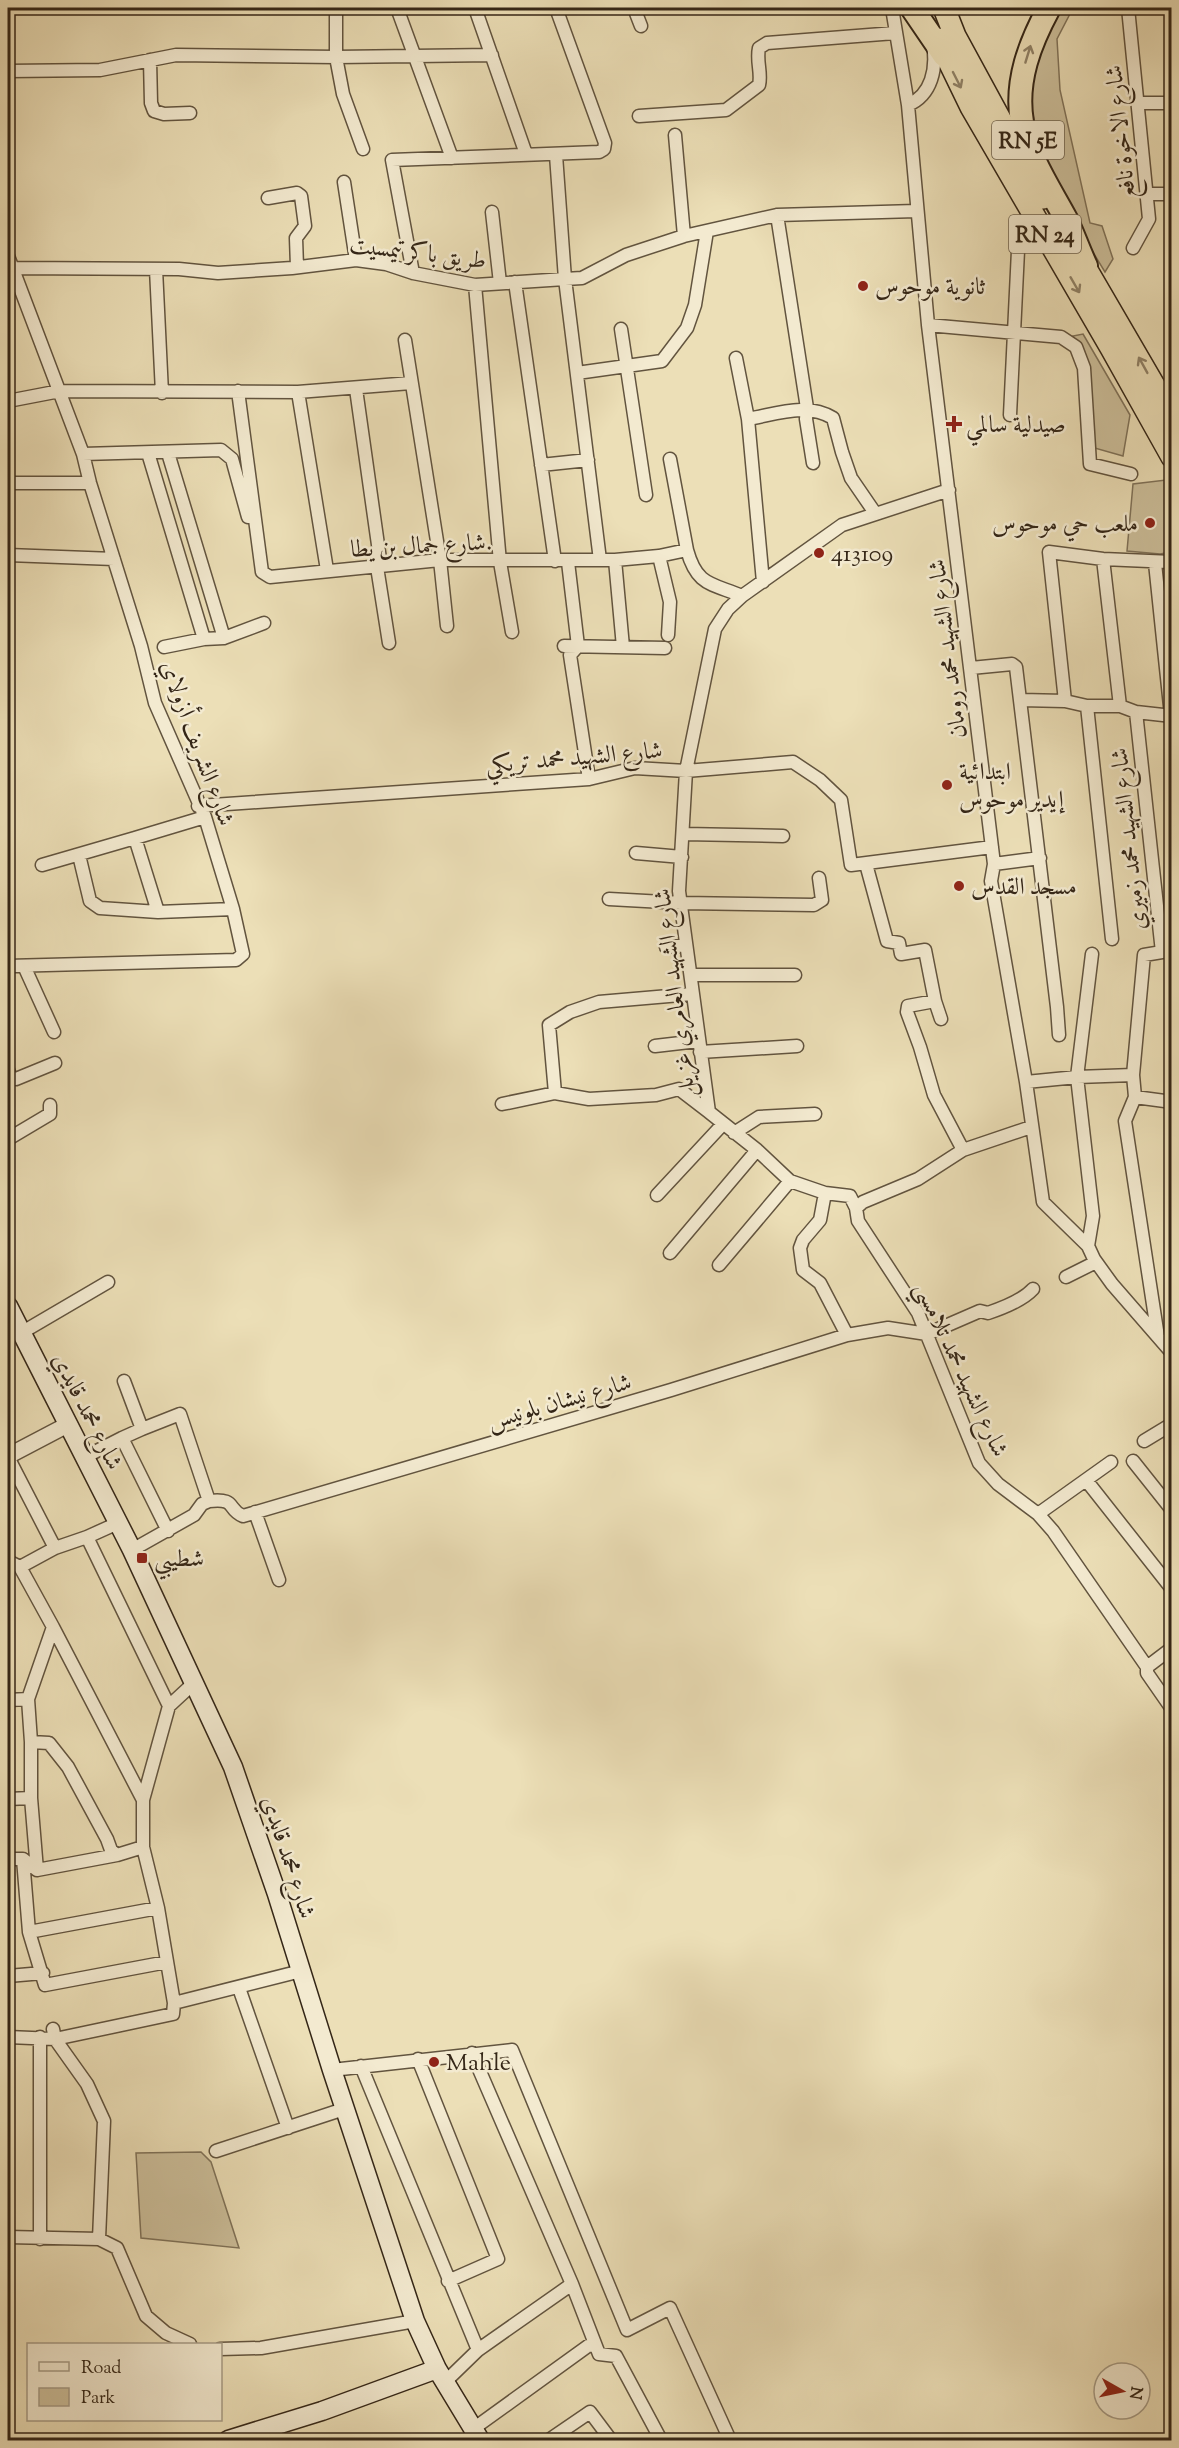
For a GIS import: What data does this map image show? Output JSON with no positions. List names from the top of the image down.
{
  "streets": {
    "highway": ["RN 5E", "RN 24"],
    "main road": ["شارع محمد قايدي"],
    "street": [
      "شارع الاخوة نافع",
      "طريق باكر تيمسيت",
      "شارع جمال بن يطا.",
      "شارع الشهيد محمد رومان",
      "شارع الشريف أزولاي",
      "شارع الشهيد محمد تريكي",
      "شارع الشهيد محمد زميري",
      "شارع الشهيد العامري غزيل",
      "شارع الشهيد محمد تلامسي",
      "شارع نيشان بلونيس"
    ]
  },
  "crossings": [
    ["RN 5E", "RN 24"],
    ["طريق باكر تيمسيت", "شارع الشهيد محمد رومان"],
    ["طريق باكر تيمسيت", "شارع الشريف أزولاي"],
    ["شارع الشهيد محمد رومان", "شارع الشهيد محمد زميري"],
    ["شارع الشهيد محمد رومان", "شارع الشهيد العامري غزيل"],
    ["شارع الشريف أزولاي", "شارع الشهيد محمد تريكي"],
    ["شارع الشهيد محمد تريكي", "شارع الشهيد العامري غزيل"],
    ["شارع الشهيد العامري غزيل", "شارع الشهيد محمد تلامسي"],
    ["شارع الشهيد محمد تلامسي", "شارع نيشان بلونيس"]
  ],
  "places": {
    "other": [
      "ثانوية موحوس",
      "ملعب حي موحوس",
      "413109",
      "ابتدائية إيدير موحوس",
      "مسجد القدس",
      "Mahle"
    ],
    "health": ["صيدلية سالمي"],
    "transit": ["شطيبي"]
  },
  "legend": ["Road", "Park"],
  "north": "right"
}
